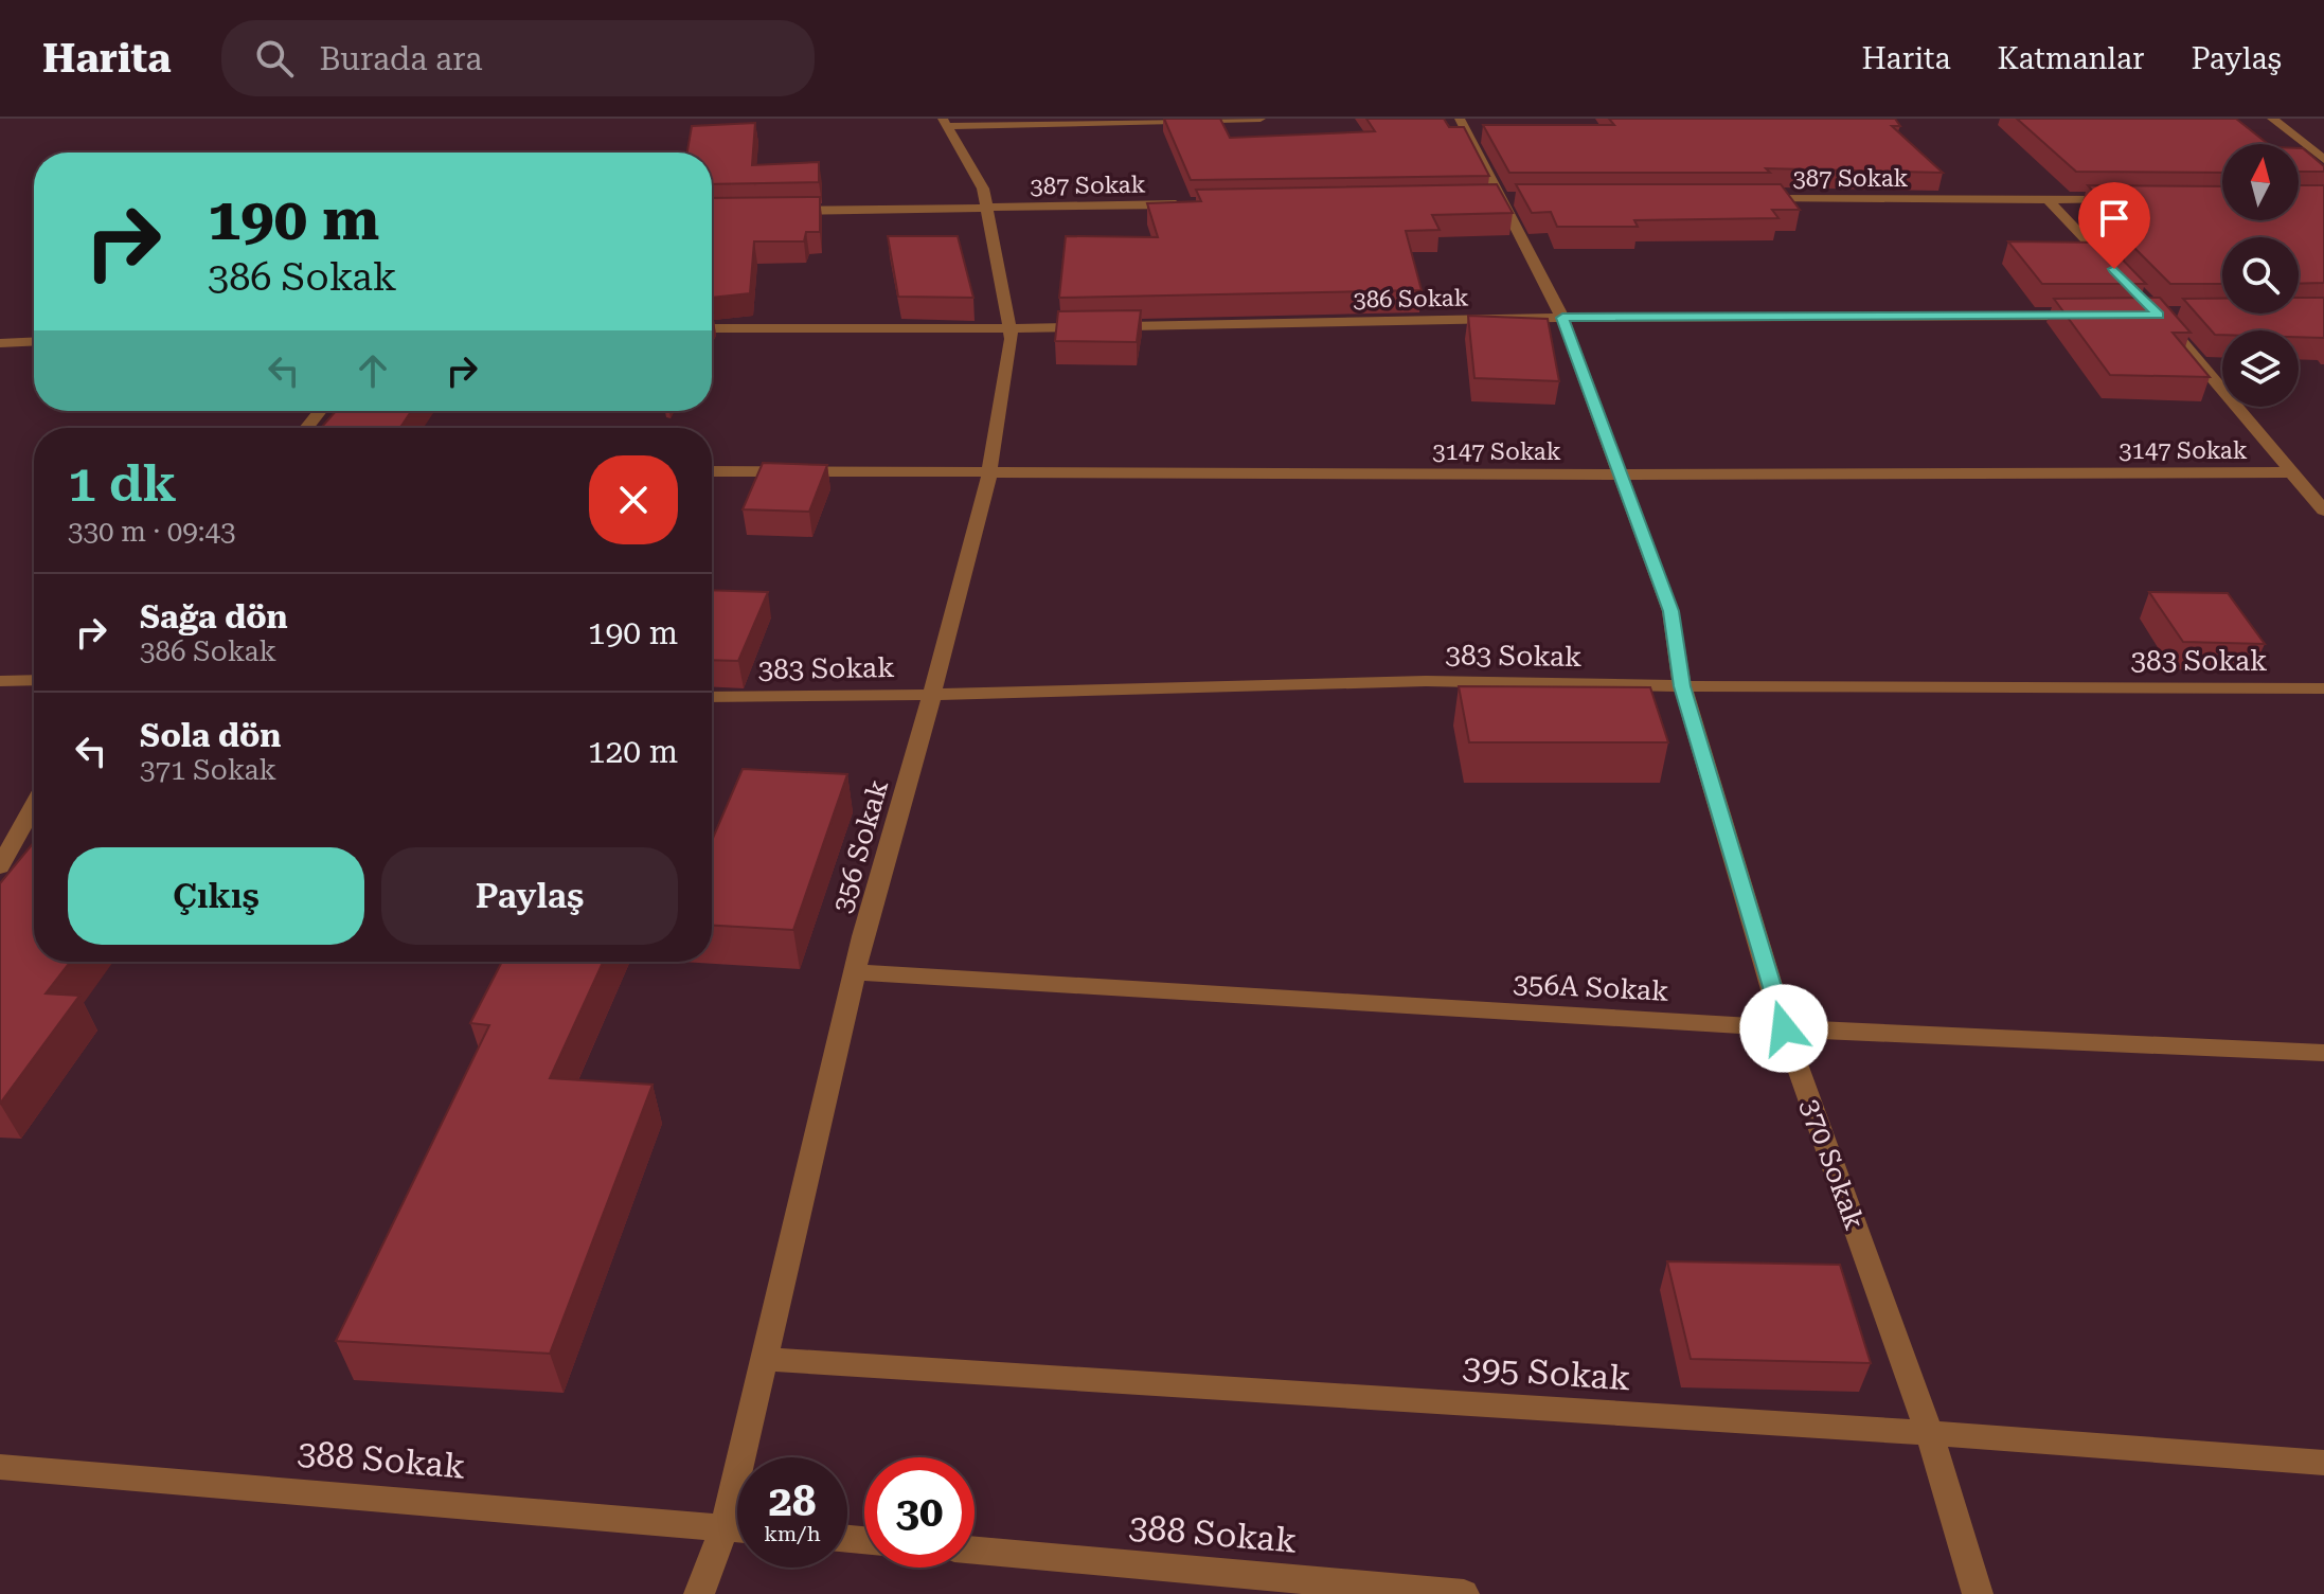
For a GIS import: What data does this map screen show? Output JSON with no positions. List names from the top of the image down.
{
  "streets": {
    "street": [
      "387 Sokak",
      "386 Sokak",
      "3147 Sokak",
      "383 Sokak",
      "356 Sokak",
      "356A Sokak",
      "370 Sokak",
      "395 Sokak",
      "388 Sokak"
    ]
  },
  "crossings": [
    ["387 Sokak", "356 Sokak"],
    ["386 Sokak", "356 Sokak"],
    ["386 Sokak", "370 Sokak"],
    ["3147 Sokak", "356 Sokak"],
    ["3147 Sokak", "370 Sokak"],
    ["383 Sokak", "356 Sokak"],
    ["383 Sokak", "370 Sokak"],
    ["356 Sokak", "356A Sokak"],
    ["356 Sokak", "395 Sokak"],
    ["356 Sokak", "388 Sokak"],
    ["356A Sokak", "370 Sokak"],
    ["370 Sokak", "395 Sokak"]
  ],
  "north": "top",
  "page": {
    "header": "Harita",
    "search": "Burada ara",
    "nav": ["Harita", "Katmanlar", "Paylaş"],
    "turn": ["190 m", "386 Sokak"],
    "heading": ["1 dk", "330 m · 09:43"],
    "list": [
      {
        "name": "Sağa dön",
        "note": "386 Sokak",
        "value": "190 m"
      },
      {
        "name": "Sola dön",
        "note": "371 Sokak",
        "value": "120 m"
      }
    ],
    "buttons": ["Çıkış", "Paylaş"],
    "speed": "28 km/h",
    "limit": "30"
  }
}
